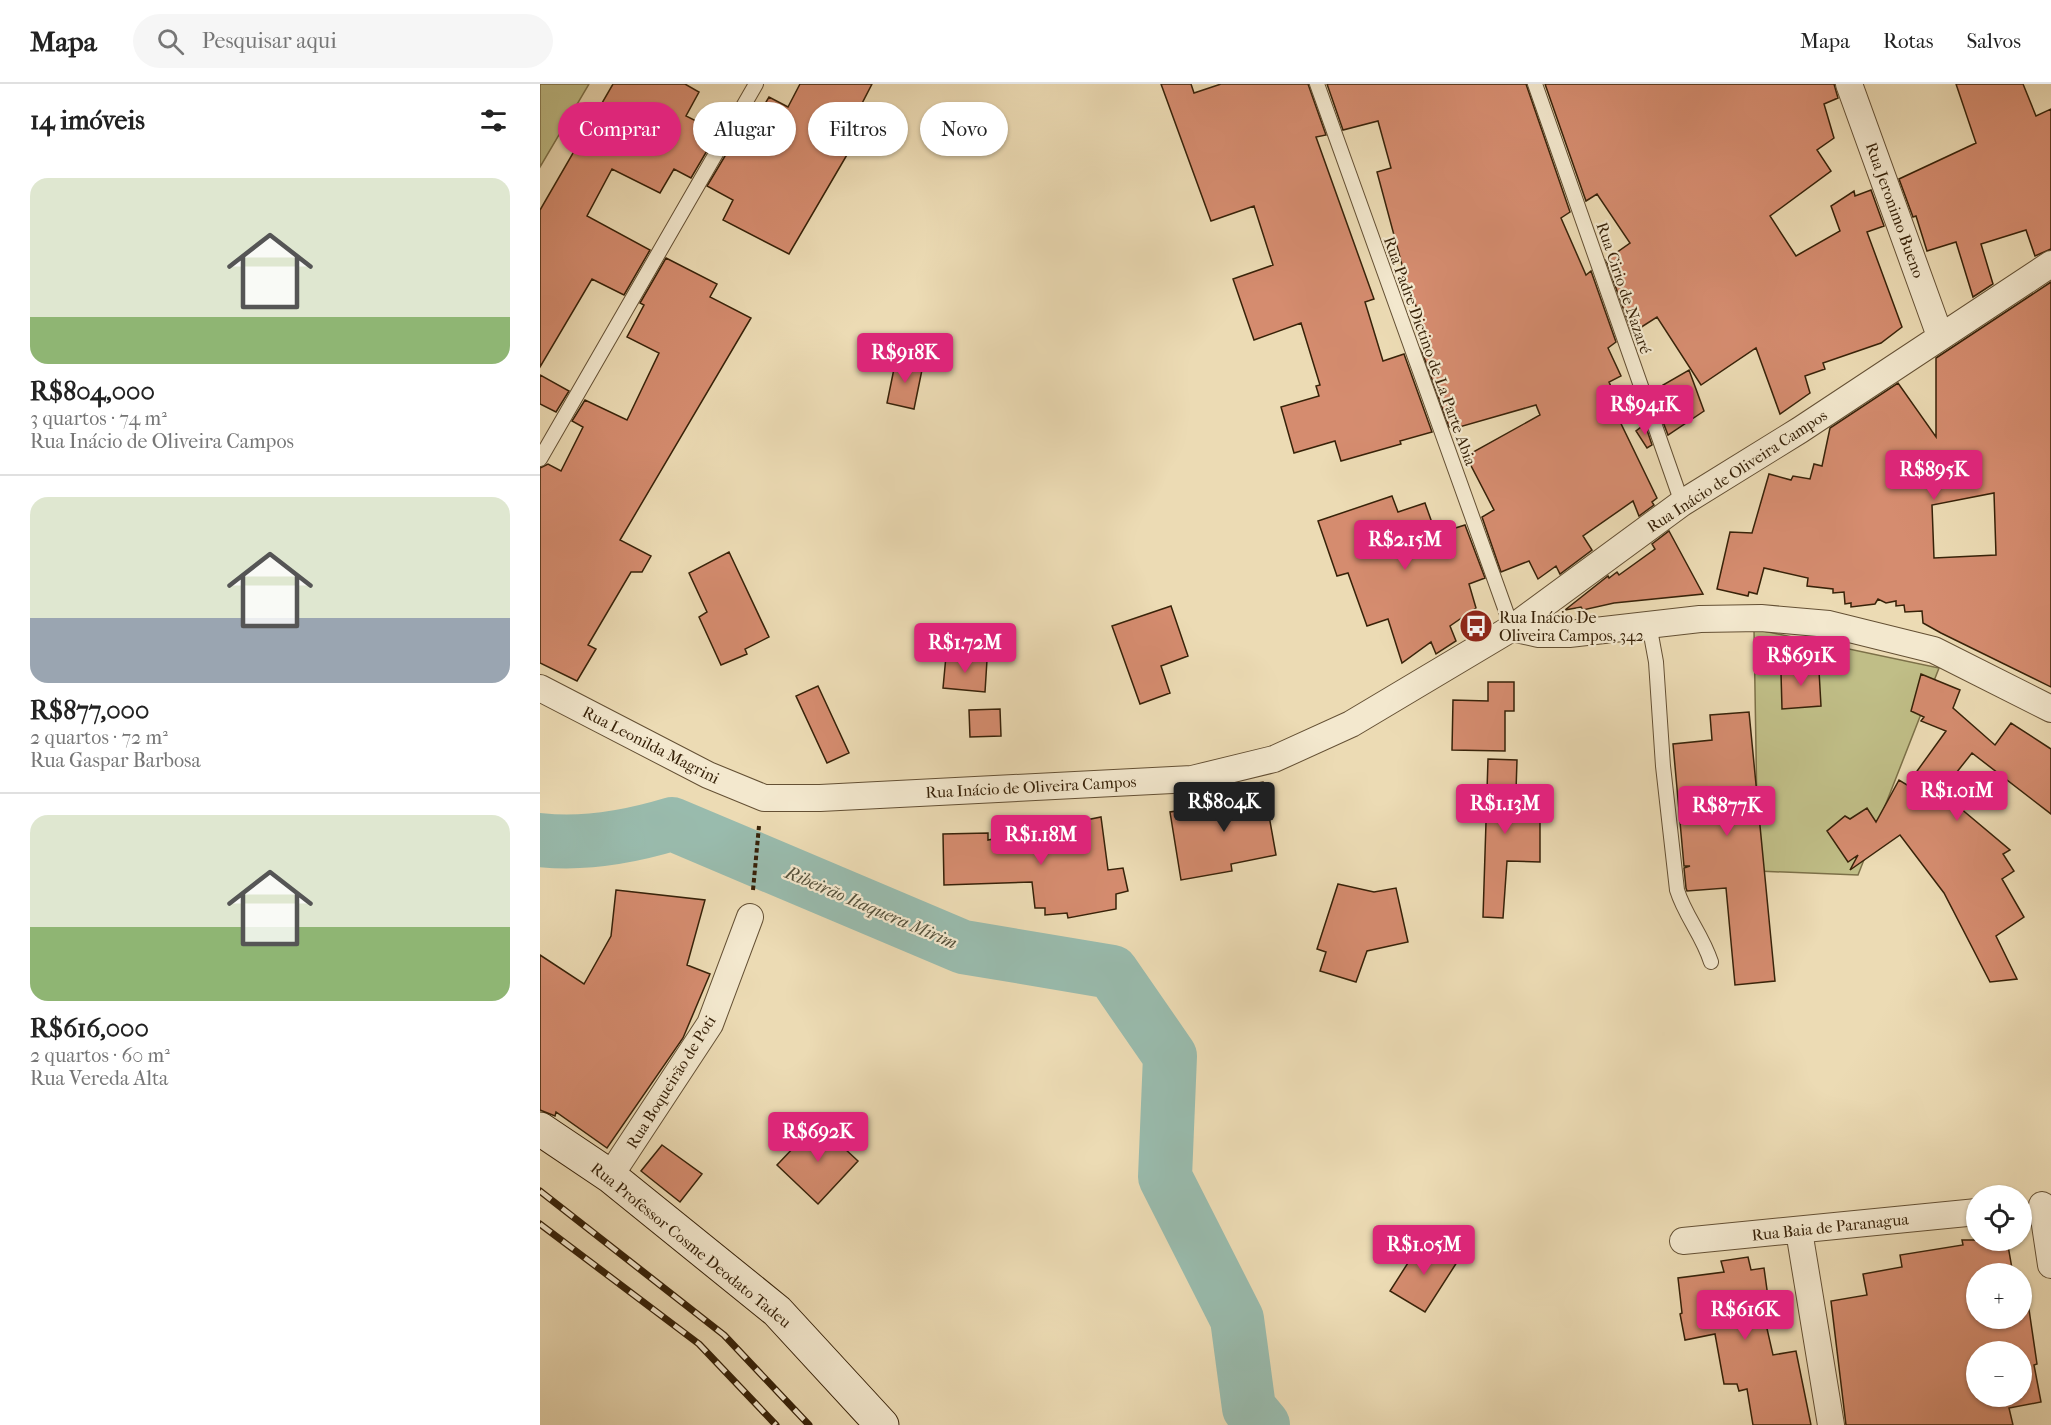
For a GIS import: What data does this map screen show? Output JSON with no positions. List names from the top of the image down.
{
  "streets": {
    "main road": ["Rua Professor Cosme Deodato Tadeu"],
    "street": [
      "Rua Jeronimo Bueno",
      "Rua Inácio de Oliveira Campos",
      "Rua Leonilda Magrini",
      "Rua Boqueirão de Poti",
      "Rua Baia de Paranagua"
    ],
    "lane": ["Rua Cirio de Nazaré", "Rua Padre Dictino de La Parte Abia"]
  },
  "crossings": [
    ["Rua Jeronimo Bueno", "Rua Inácio de Oliveira Campos"],
    ["Rua Cirio de Nazaré", "Rua Inácio de Oliveira Campos"],
    ["Rua Padre Dictino de La Parte Abia", "Rua Inácio de Oliveira Campos"],
    ["Rua Inácio de Oliveira Campos", "Rua Leonilda Magrini"],
    ["Rua Boqueirão de Poti", "Rua Professor Cosme Deodato Tadeu"]
  ],
  "water": ["Ribeirão Itaquera Mirim"],
  "places": {
    "bus stop": ["Rua Inácio De Oliveira Campos, 342"]
  },
  "page": {
    "header": "Mapa",
    "search": "Pesquisar aqui",
    "nav": ["Mapa", "Rotas", "Salvos"],
    "heading": "14 imóveis",
    "chip": [
      "Comprar",
      "Alugar",
      "Filtros",
      "Novo"
    ],
    "list": [
      {
        "name": "R$804,000",
        "note": "3 quartos · 74 m² · Rua Inácio de Oliveira Campos"
      },
      {
        "name": "R$877,000",
        "note": "2 quartos · 72 m² · Rua Gaspar Barbosa"
      },
      {
        "name": "R$616,000",
        "note": "2 quartos · 60 m² · Rua Vereda Alta"
      }
    ],
    "price": [
      "R$918K",
      "R$941K",
      "R$895K",
      "R$2.15M",
      "R$1.72M",
      "R$691K",
      "R$1.01M",
      "R$804K",
      "R$1.13M",
      "R$877K",
      "R$1.18M",
      "R$692K",
      "R$1.05M",
      "R$616K"
    ],
    "map_buttons": ["+", "−"]
  }
}
